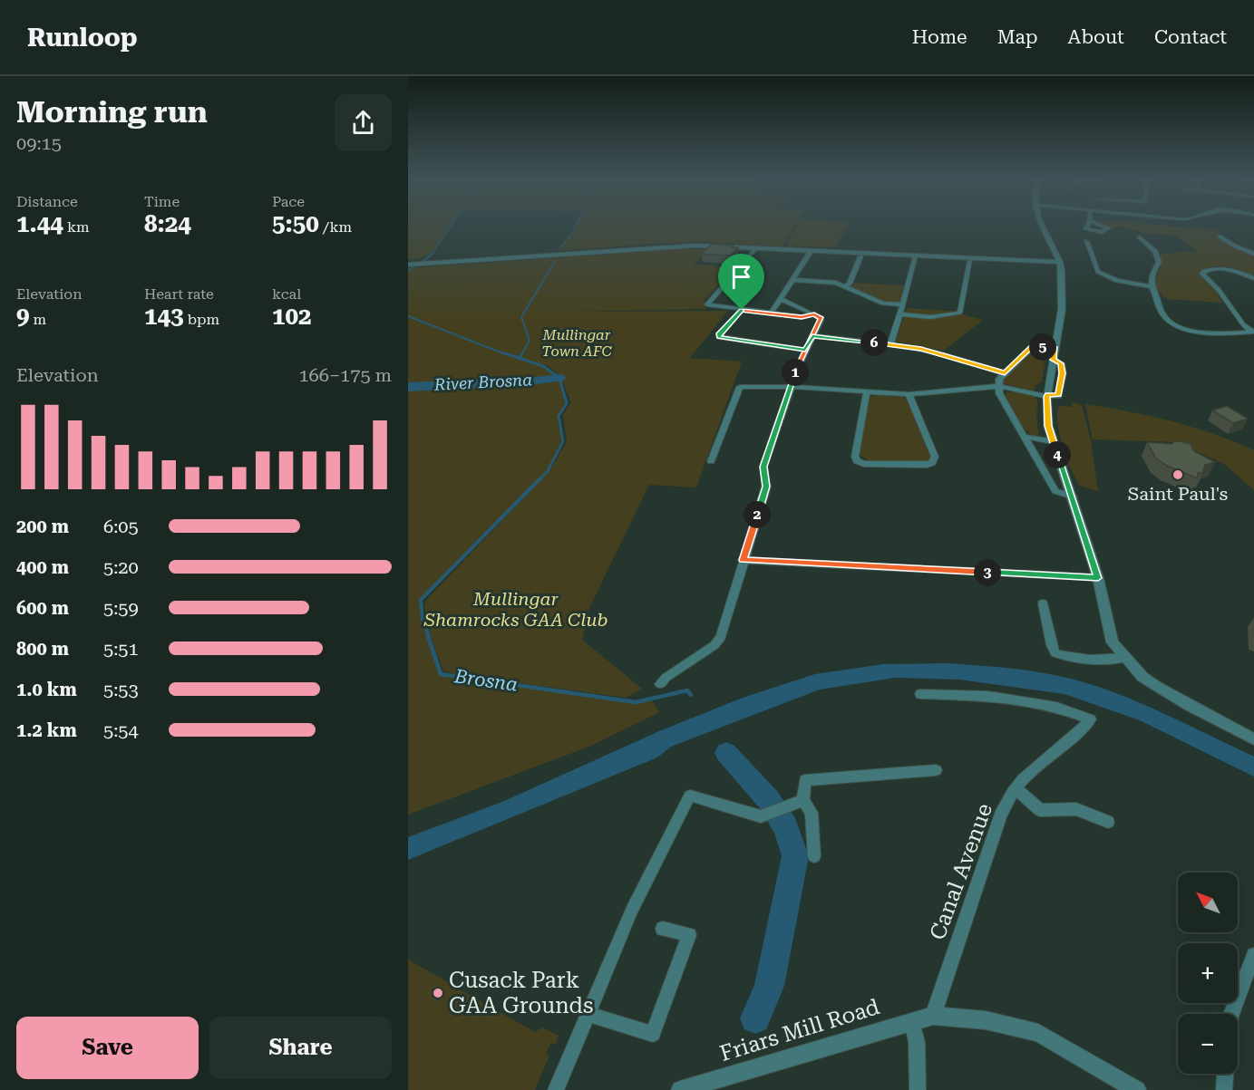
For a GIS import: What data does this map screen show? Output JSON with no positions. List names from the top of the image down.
{
  "streets": {
    "street": ["Canal Avenue", "Friars Mill Road"]
  },
  "crossings": [
    ["Canal Avenue", "Friars Mill Road"]
  ],
  "water": ["River Brosna", "Brosna"],
  "parks": ["Mullingar Town AFC", "Mullingar Shamrocks GAA Club"],
  "places": ["Saint Paul's", "Cusack Park GAA Grounds"],
  "north": "top left",
  "page": {
    "header": "Runloop",
    "nav": [
      "Home",
      "Map",
      "About",
      "Contact"
    ],
    "heading": ["Morning run", "09:15"],
    "stats": [
      ["Distance", "1.44 km"],
      ["Time", "8:24"],
      ["Pace", "5:50 /km"],
      ["Elevation", "9 m"],
      ["Heart rate", "143 bpm"],
      ["kcal", "102"]
    ],
    "pins": [
      "6",
      "5",
      "1",
      "4",
      "2",
      "3"
    ],
    "chart": ["Elevation", "166–175 m"],
    "list": [
      {
        "name": "200 m",
        "note": "6:05"
      },
      {
        "name": "400 m",
        "note": "5:20"
      },
      {
        "name": "600 m",
        "note": "5:59"
      },
      {
        "name": "800 m",
        "note": "5:51"
      },
      {
        "name": "1.0 km",
        "note": "5:53"
      },
      {
        "name": "1.2 km",
        "note": "5:54"
      }
    ],
    "map_buttons": ["+", "−"],
    "buttons": ["Save", "Share"]
  }
}
